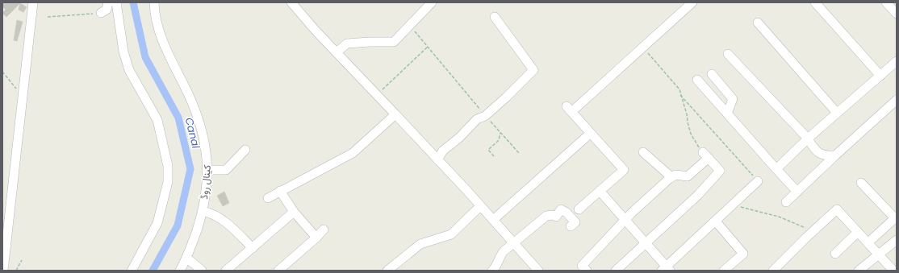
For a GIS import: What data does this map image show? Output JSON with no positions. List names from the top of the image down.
{
  "streets": {
    "street": ["کینال روڈ"]
  },
  "water": ["Canal"]
}
